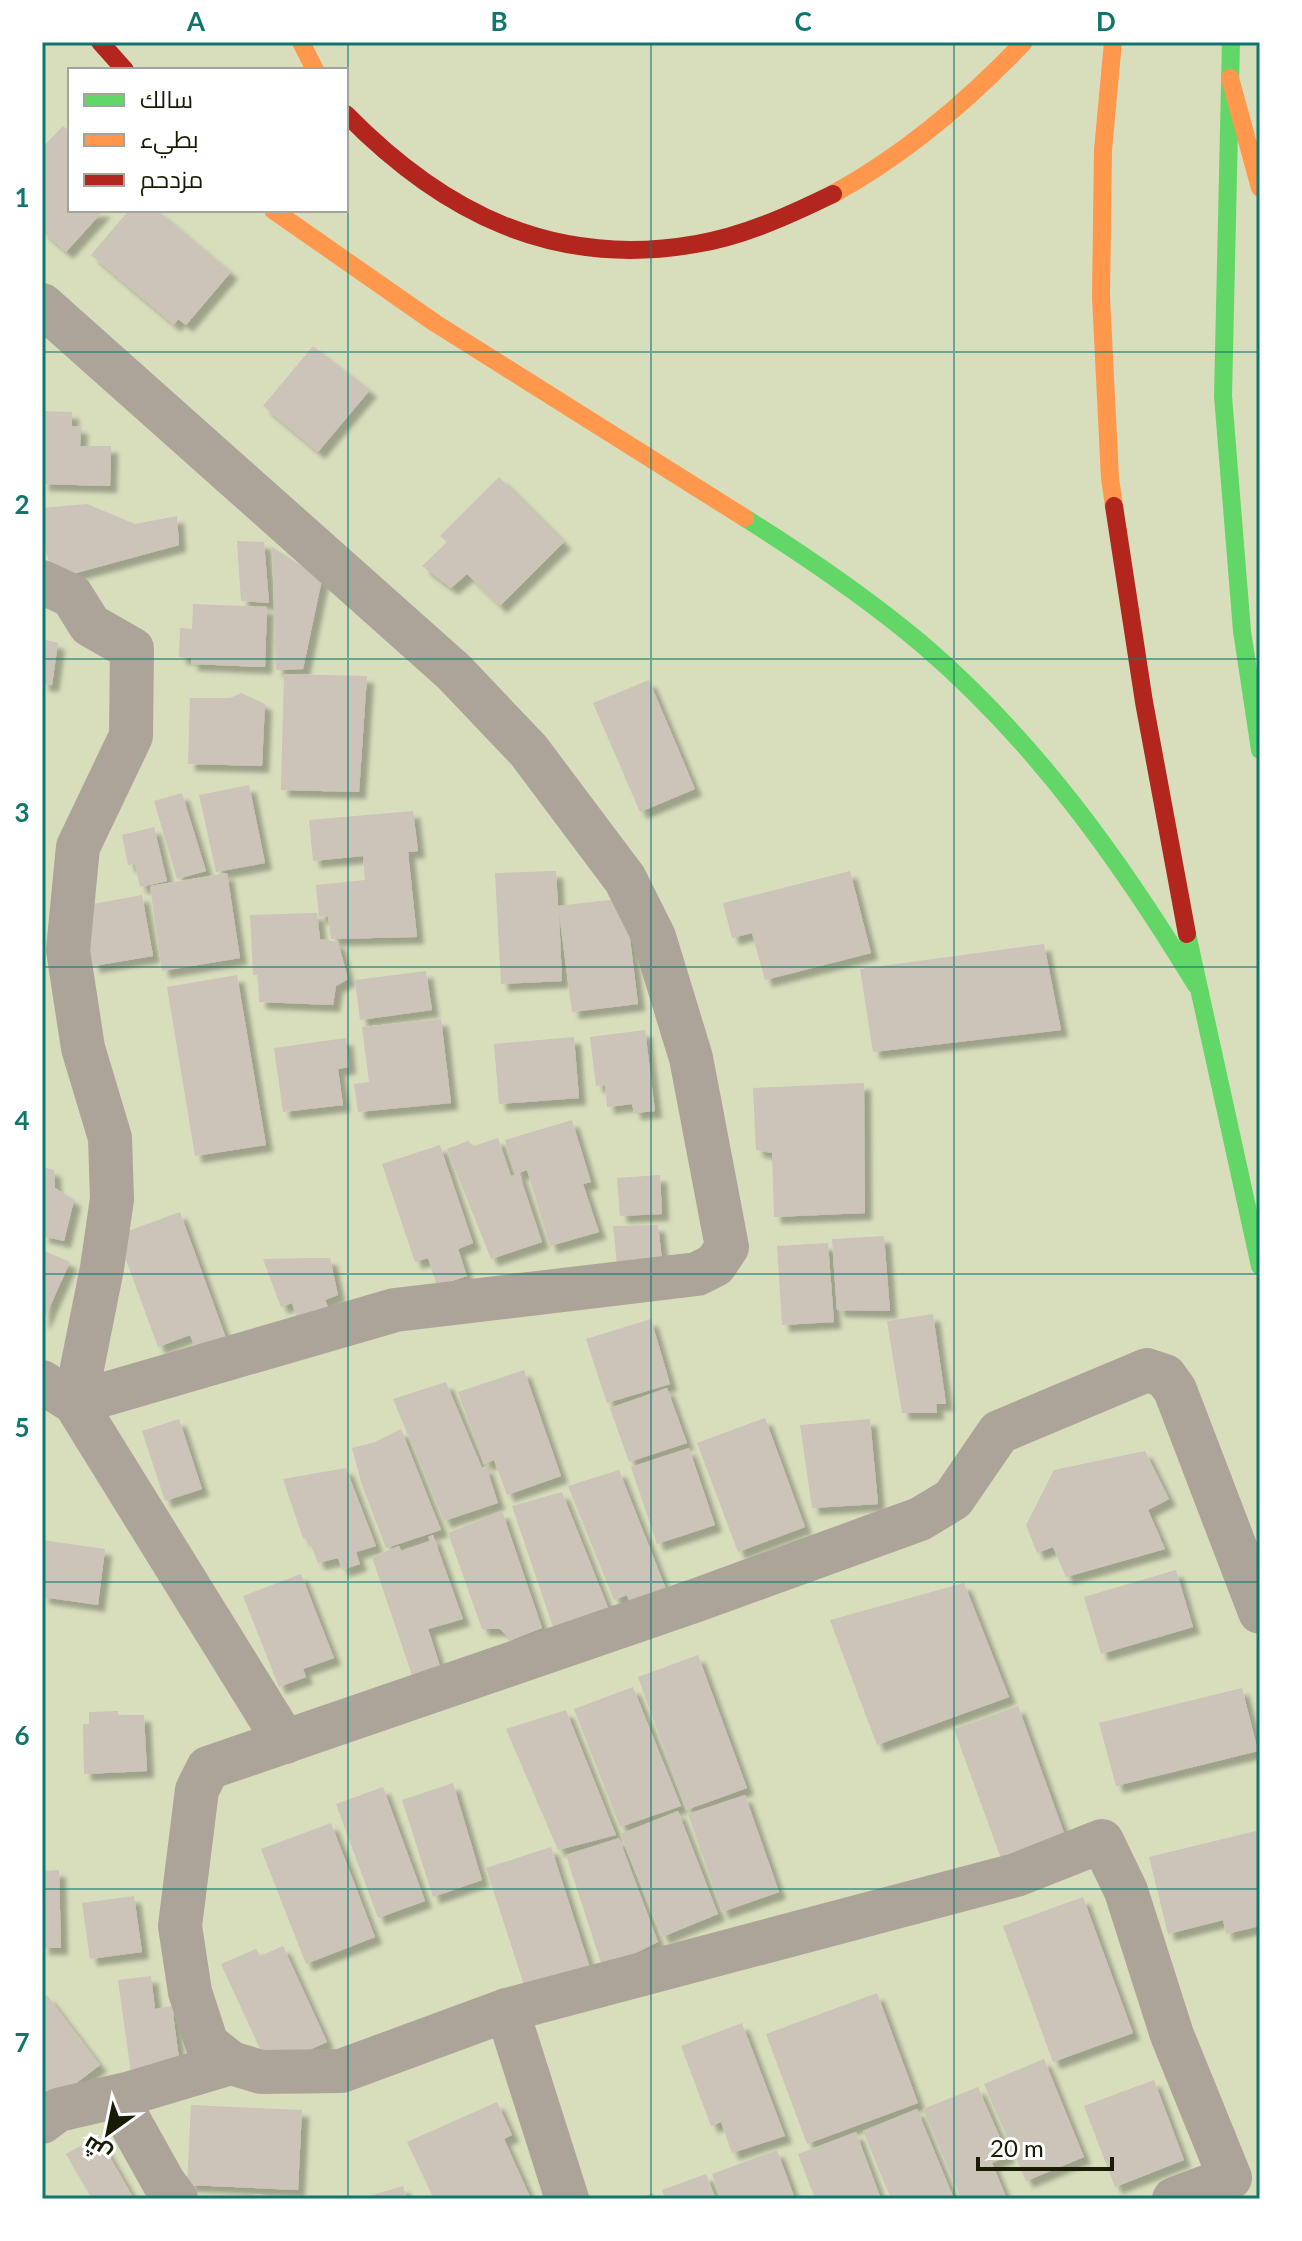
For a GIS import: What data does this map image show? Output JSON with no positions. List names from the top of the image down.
{
  "legend": ["سالك", "بطيء", "مزدحم"],
  "scale_bar": "20 m",
  "north": "bottom left",
  "grid": {
    "columns": [
      "A",
      "B",
      "C",
      "D"
    ],
    "rows": [
      "1",
      "2",
      "3",
      "4",
      "5",
      "6",
      "7"
    ]
  }
}
